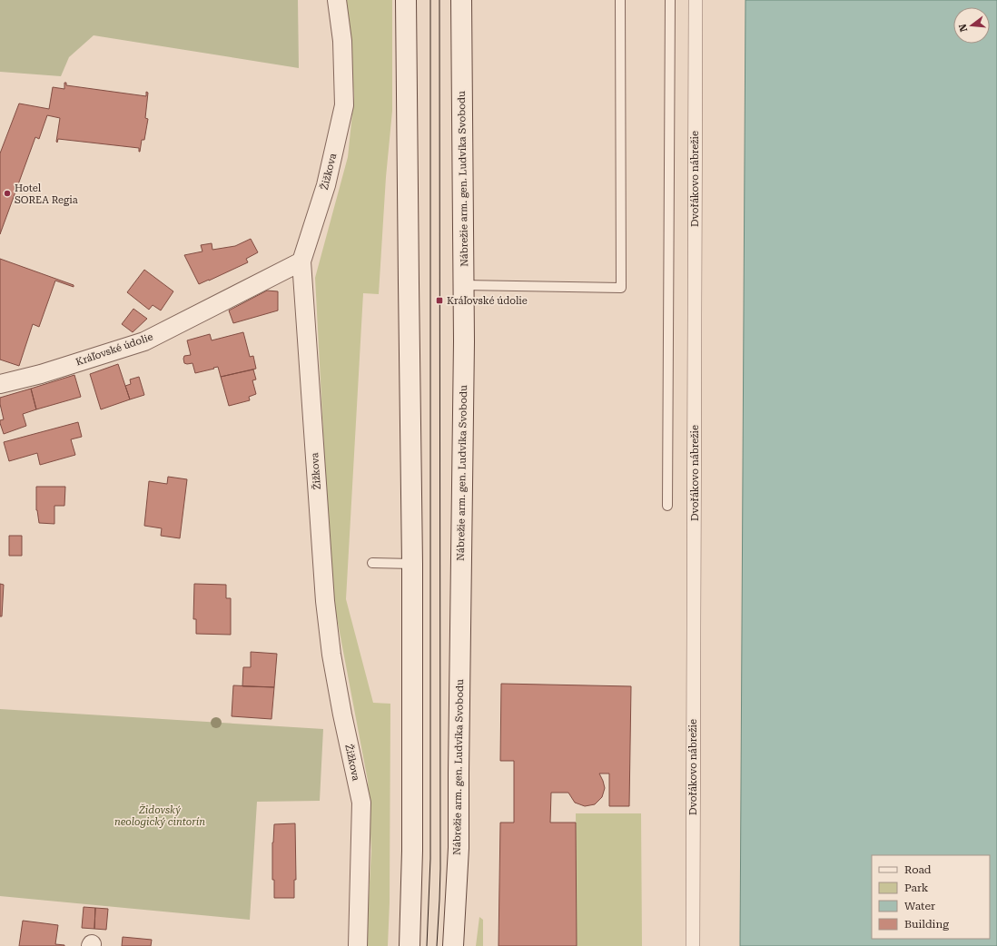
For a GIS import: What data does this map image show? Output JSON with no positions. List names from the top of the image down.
{
  "streets": {
    "main road": ["Nábrežie arm. gen. Ludvíka Svobodu"],
    "street": ["Žižkova", "Dvořákovo nábrežie", "Kráľovské údolie"]
  },
  "crossings": [
    ["Žižkova", "Kráľovské údolie"]
  ],
  "parks": ["Židovský neologický cintorín"],
  "places": {
    "other": ["Hotel SOREA Regia"],
    "transit": ["Kráľovské údolie"]
  },
  "legend": [
    "Road",
    "Park",
    "Water",
    "Building"
  ],
  "north": "left"
}
